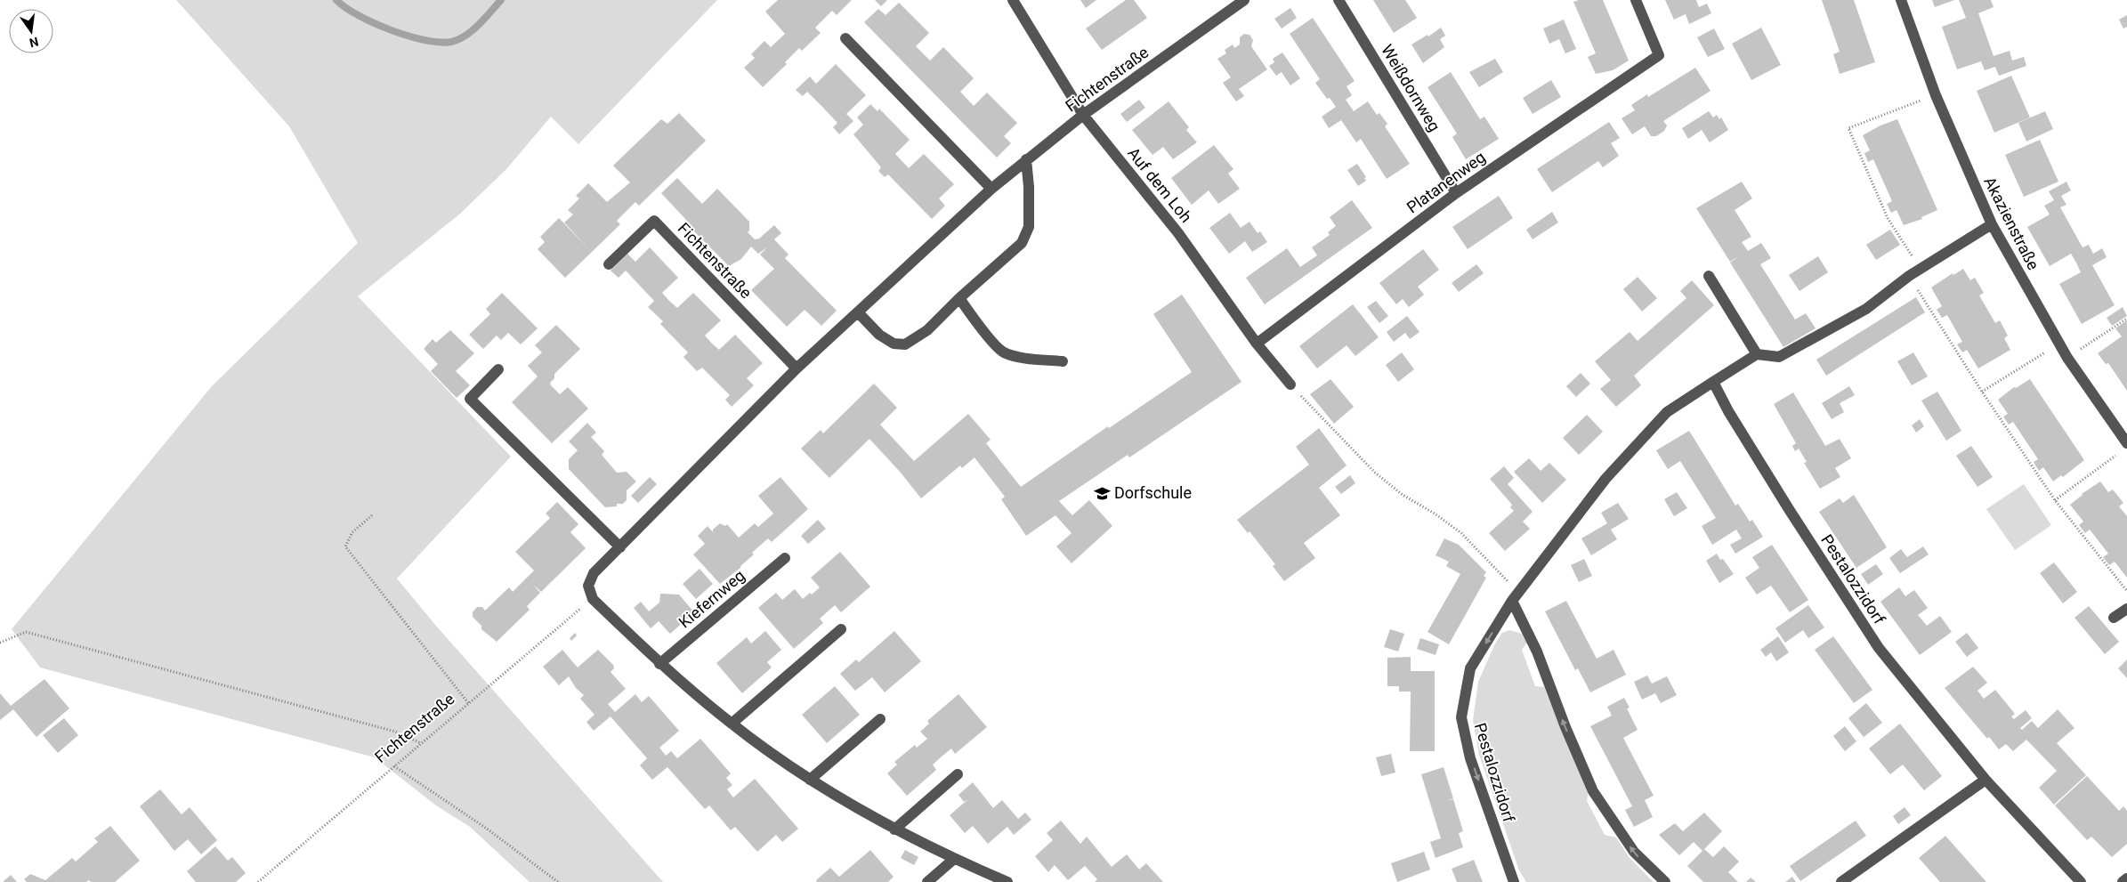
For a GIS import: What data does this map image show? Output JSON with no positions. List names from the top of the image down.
{
  "streets": {
    "street": [
      "Fichtenstraße",
      "Weißdornweg",
      "Platanenweg",
      "Auf dem Loh",
      "Akazienstraße",
      "Pestalozzidorf",
      "Kiefernweg"
    ]
  },
  "crossings": [
    ["Fichtenstraße", "Auf dem Loh"],
    ["Weißdornweg", "Platanenweg"],
    ["Platanenweg", "Auf dem Loh"]
  ],
  "places": {
    "school or university": ["Dorfschule"]
  },
  "north": "bottom"
}
